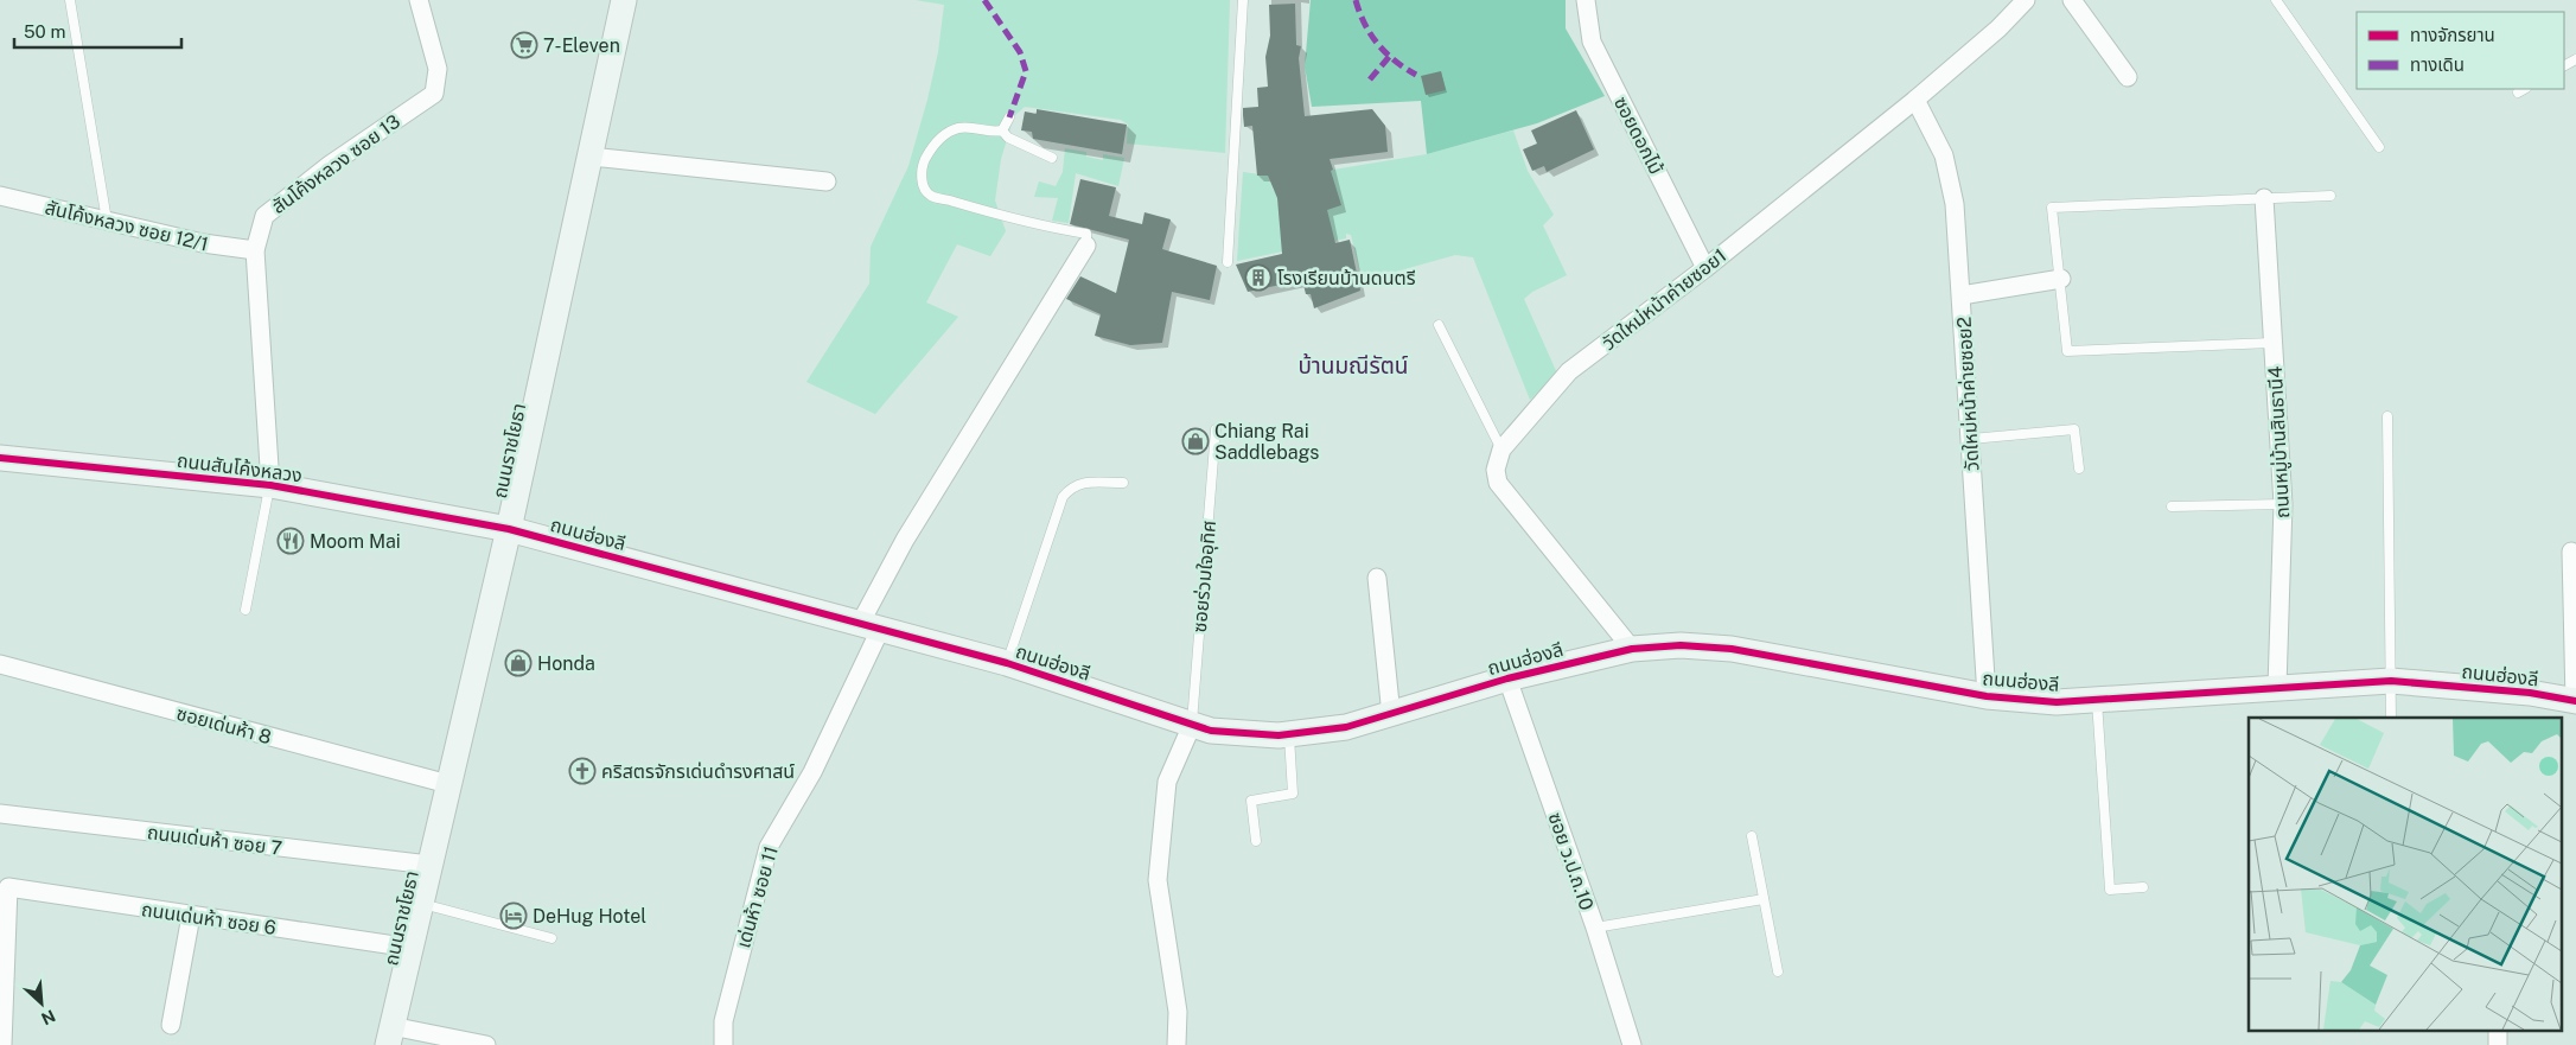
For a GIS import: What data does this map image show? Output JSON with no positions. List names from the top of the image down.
{
  "streets": {
    "street": [
      "ซอยดอกไม้",
      "สันโค้งหลวง ซอย 13",
      "สันโค้งหลวง ซอย 12/1",
      "วัดใหม่หน้าค่ายซอย1",
      "วัดใหม่หน้าค่ายซอย2",
      "ถนนหมู่บ้านสินธานี4",
      "ถนนราชโยธา",
      "ถนนสันโค้งหลวง",
      "ถนนฮ่องลี",
      "ซอยเด่นห้า 8",
      "ถนนเด่นห้า ซอย 7",
      "ซอย ว.ป.ถ.10",
      "เด่นห้า ซอย 11",
      "ถนนเด่นห้า ซอย 6"
    ],
    "lane": ["ซอยร่วมใจอุทิศ"]
  },
  "crossings": [
    ["ซอยดอกไม้", "วัดใหม่หน้าค่ายซอย1"],
    ["สันโค้งหลวง ซอย 13", "สันโค้งหลวง ซอย 12/1"],
    ["สันโค้งหลวง ซอย 13", "ถนนสันโค้งหลวง"],
    ["วัดใหม่หน้าค่ายซอย1", "วัดใหม่หน้าค่ายซอย2"],
    ["วัดใหม่หน้าค่ายซอย1", "ถนนฮ่องลี"],
    ["วัดใหม่หน้าค่ายซอย2", "ถนนฮ่องลี"],
    ["ถนนหมู่บ้านสินธานี4", "ถนนฮ่องลี"],
    ["ถนนราชโยธา", "ถนนสันโค้งหลวง"],
    ["ถนนราชโยธา", "ถนนฮ่องลี"],
    ["ถนนราชโยธา", "ซอยเด่นห้า 8"],
    ["ถนนราชโยธา", "ถนนเด่นห้า ซอย 7"],
    ["ถนนราชโยธา", "ถนนเด่นห้า ซอย 6"],
    ["ถนนสันโค้งหลวง", "ถนนฮ่องลี"],
    ["ถนนฮ่องลี", "ซอยร่วมใจอุทิศ"],
    ["ถนนฮ่องลี", "ซอย ว.ป.ถ.10"],
    ["ถนนฮ่องลี", "เด่นห้า ซอย 11"]
  ],
  "districts": ["บ้านมณีรัตน์"],
  "places": {
    "supermarket": ["7-Eleven"],
    "building": ["โรงเรียนบ้านดนตรี"],
    "shop": ["Chiang Rai Saddlebags", "Honda"],
    "restaurant": ["Moom Mai"],
    "church": ["คริสตรจักรเด่นดำรงศาสน์"],
    "hotel": ["DeHug Hotel"]
  },
  "legend": ["ทางจักรยาน", "ทางเดิน"],
  "scale_bar": "50 m",
  "north": "bottom right"
}
